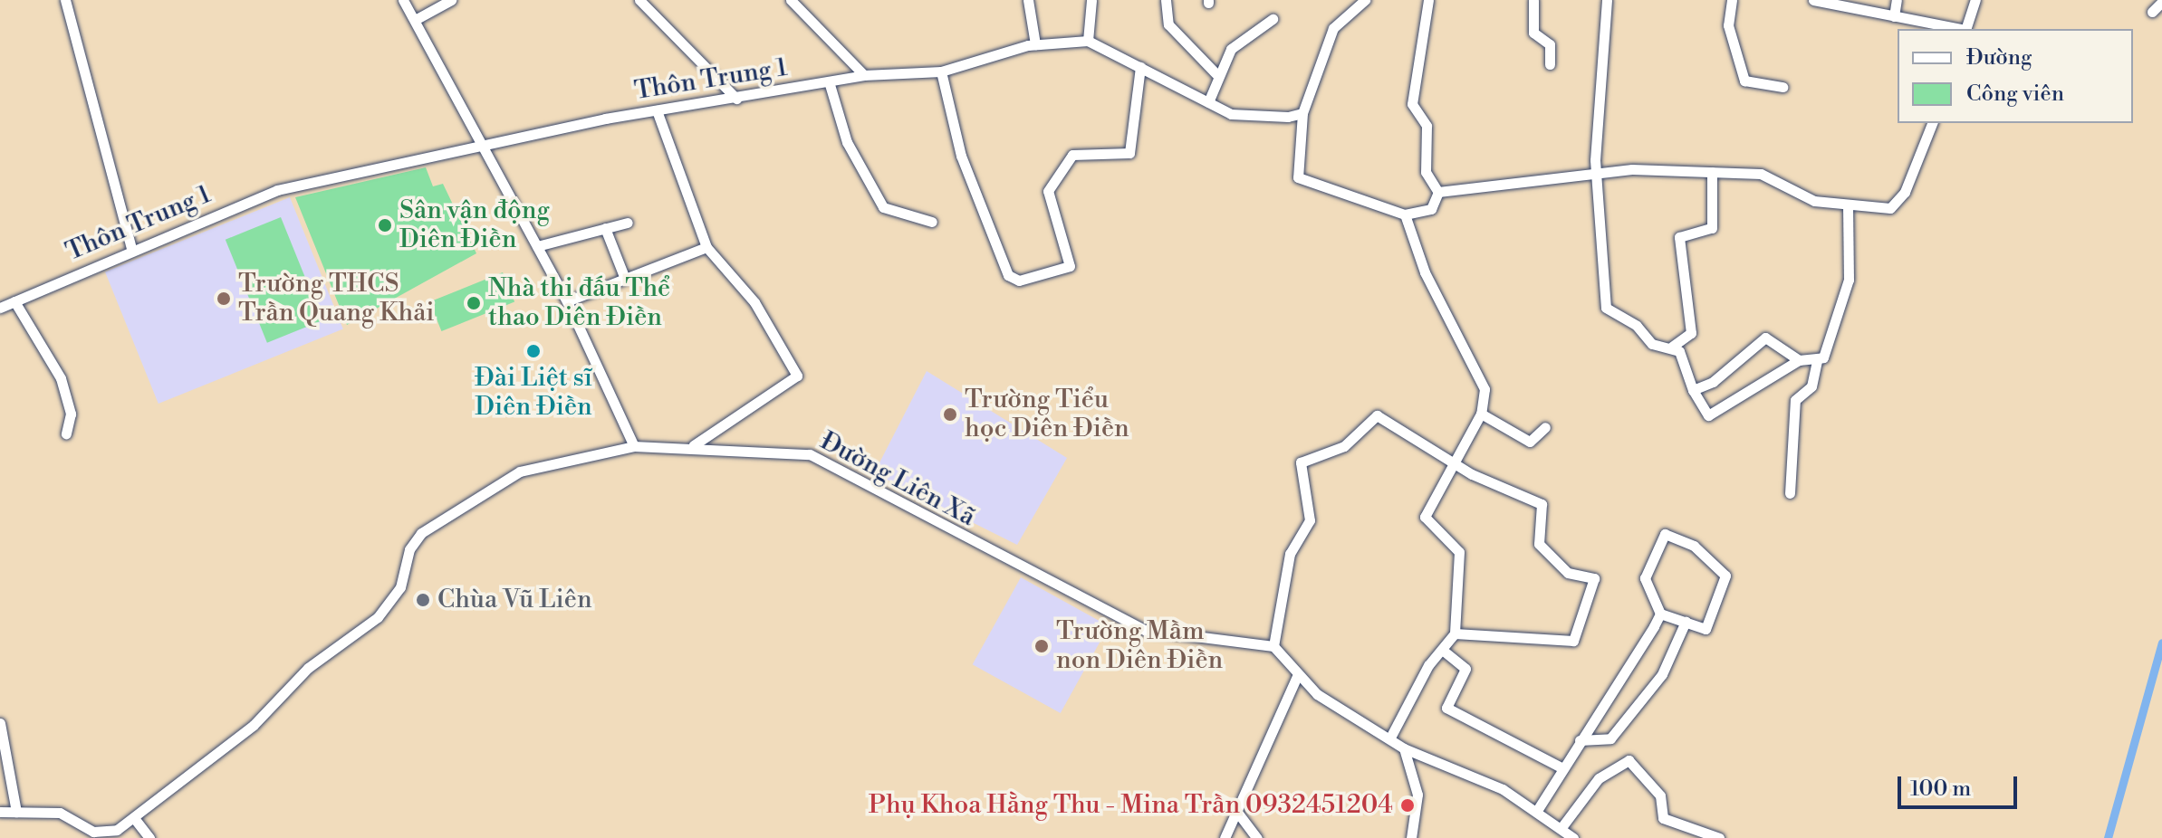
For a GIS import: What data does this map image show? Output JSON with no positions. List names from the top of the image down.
{
  "streets": {
    "street": ["Thôn Trung 1", "Đường Liên Xã"]
  },
  "places": [
    "Sân vận động Diên Điền",
    "Trường THCS Trần Quang Khải",
    "Nhà thi đấu Thể thao Diên Điền",
    "Đài Liệt sĩ Diên Điền",
    "Trường Tiểu học Diên Điền",
    "Chùa Vũ Liên",
    "Trường Mầm non Diên Điền",
    "Phụ Khoa Hằng Thu - Mina Trần 0932451204"
  ],
  "legend": ["Đường", "Công viên"],
  "scale_bar": "100 m"
}
